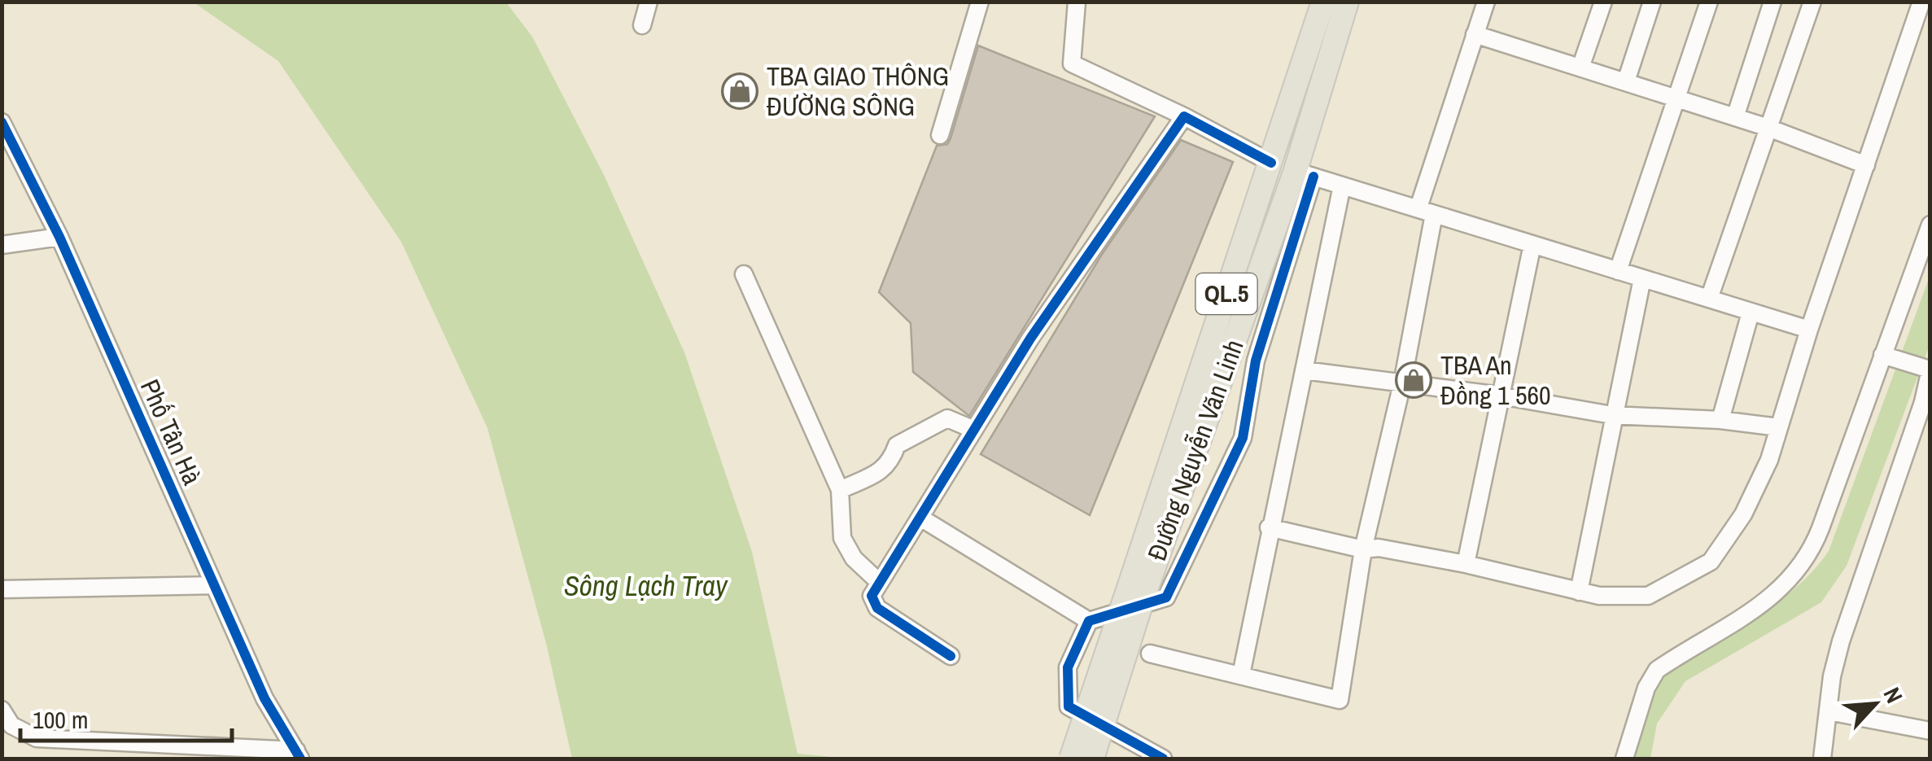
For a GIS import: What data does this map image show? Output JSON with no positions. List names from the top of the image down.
{
  "streets": {
    "highway": ["QL.5", "Đường Nguyễn Văn Linh"],
    "street": ["Phố Tân Hà"]
  },
  "water": ["Sông Lạch Tray"],
  "places": {
    "shop": ["TBA GIAO THÔNG ĐƯỜNG SÔNG", "TBA An Đồng 1 560"]
  },
  "scale_bar": "100 m",
  "north": "top right"
}
